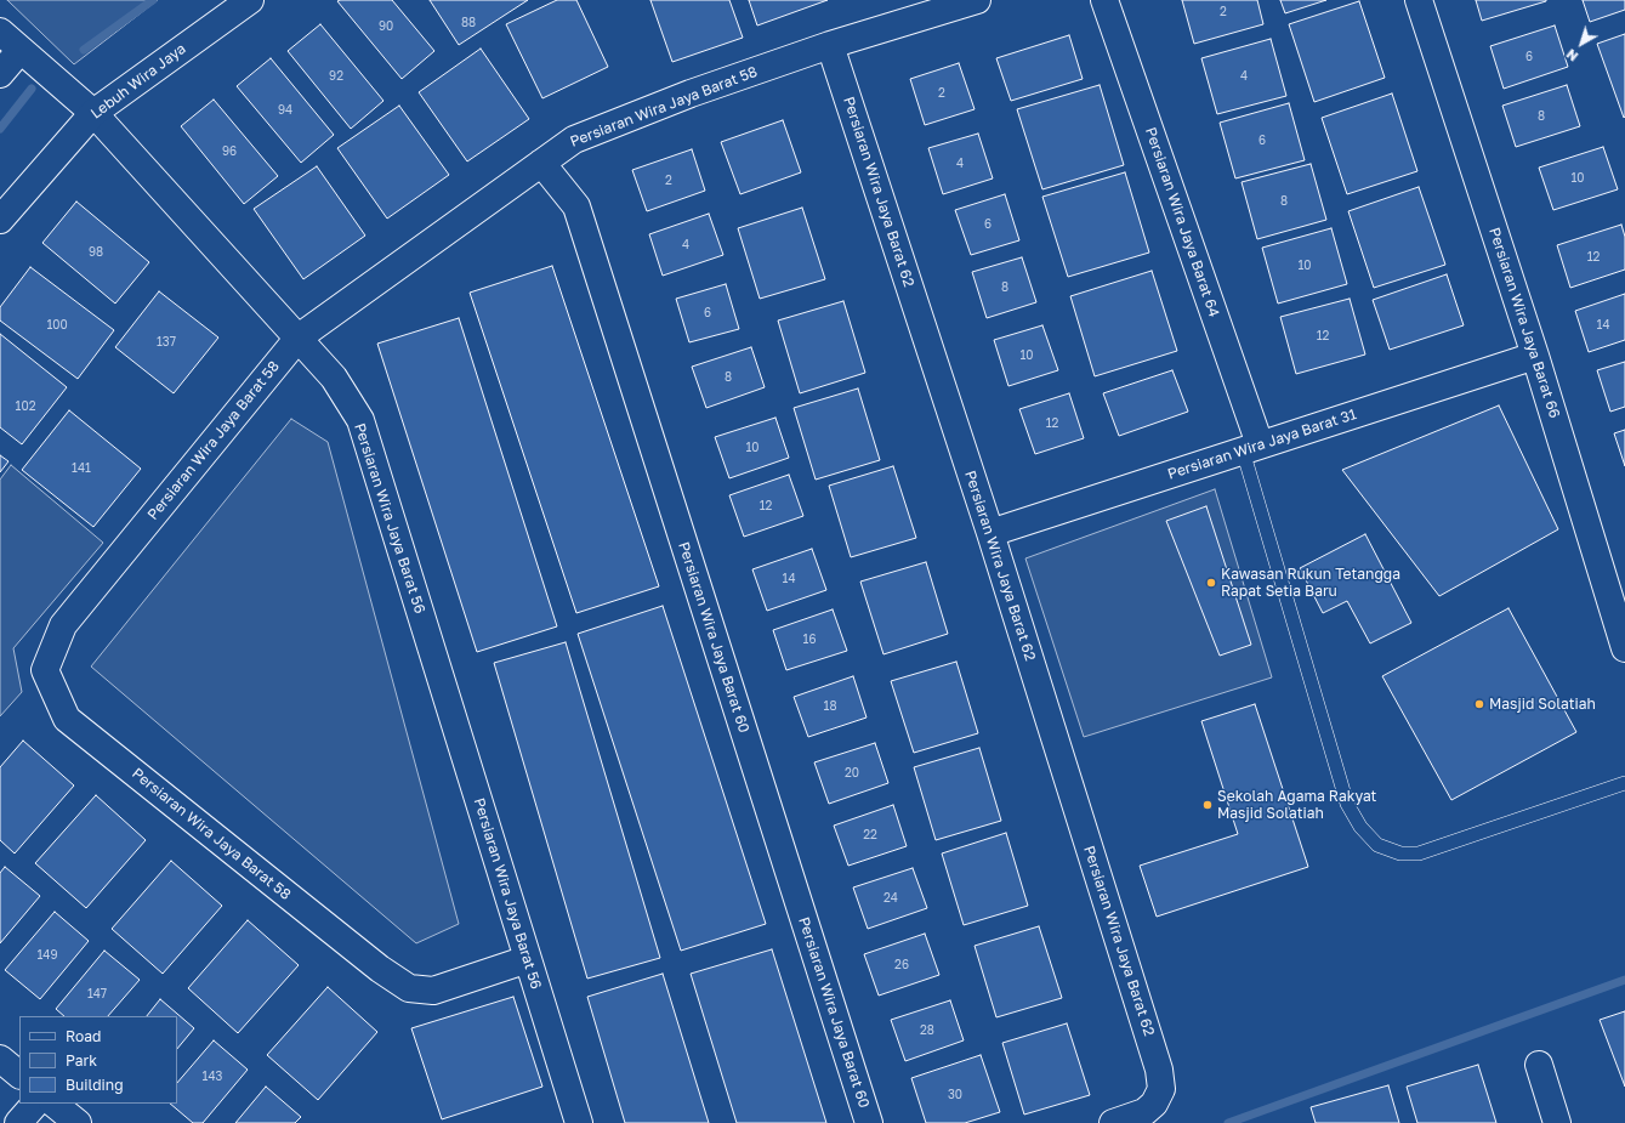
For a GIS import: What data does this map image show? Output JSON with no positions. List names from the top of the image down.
{
  "streets": {
    "street": [
      "Lebuh Wira Jaya",
      "Persiaran Wira Jaya Barat 58",
      "Persiaran Wira Jaya Barat 62",
      "Persiaran Wira Jaya Barat 64",
      "Persiaran Wira Jaya Barat 66",
      "Persiaran Wira Jaya Barat 31",
      "Persiaran Wira Jaya Barat 56",
      "Persiaran Wira Jaya Barat 60"
    ]
  },
  "crossings": [
    ["Lebuh Wira Jaya", "Persiaran Wira Jaya Barat 56"],
    ["Persiaran Wira Jaya Barat 58", "Persiaran Wira Jaya Barat 62"],
    ["Persiaran Wira Jaya Barat 58", "Persiaran Wira Jaya Barat 56"],
    ["Persiaran Wira Jaya Barat 58", "Persiaran Wira Jaya Barat 60"],
    ["Persiaran Wira Jaya Barat 62", "Persiaran Wira Jaya Barat 31"],
    ["Persiaran Wira Jaya Barat 64", "Persiaran Wira Jaya Barat 31"],
    ["Persiaran Wira Jaya Barat 66", "Persiaran Wira Jaya Barat 31"]
  ],
  "places": ["Kawasan Rukun Tetangga Rapat Setia Baru", "Masjid Solatiah", "Sekolah Agama Rakyat Masjid Solatiah"],
  "house_numbers": [
    "2",
    "88",
    "90",
    "6",
    "92",
    "4",
    "2",
    "94",
    "8",
    "6",
    "96",
    "4",
    "10",
    "2",
    "8",
    "6",
    "4",
    "98",
    "12",
    "10",
    "8",
    "6",
    "100",
    "14",
    "12",
    "137",
    "10",
    "8",
    "102",
    "12",
    "10",
    "141",
    "12",
    "14",
    "16",
    "18",
    "20",
    "22",
    "24",
    "149",
    "26",
    "147",
    "28",
    "143",
    "30"
  ],
  "legend": ["Road", "Park", "Building"],
  "north": "bottom left"
}
